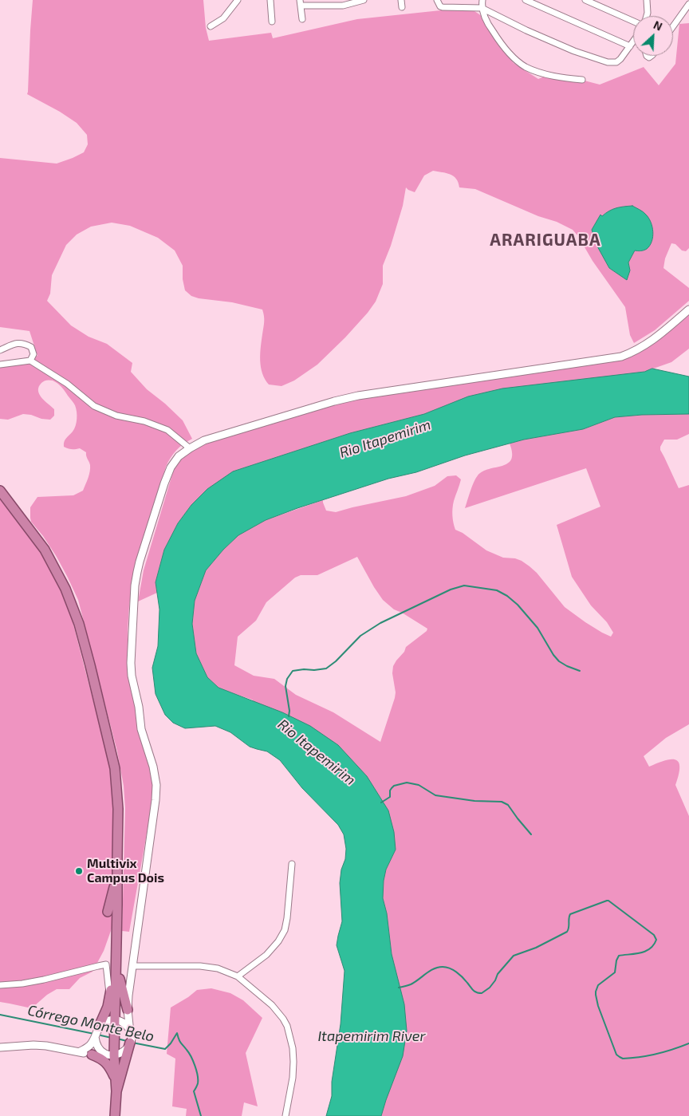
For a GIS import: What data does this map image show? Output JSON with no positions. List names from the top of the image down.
{
  "districts": ["ARARIGUABA"],
  "water": ["Rio Itapemirim", "Córrego Monte Belo", "Itapemirim River"],
  "places": ["Multivix Campus Dois"],
  "north": "top right"
}
